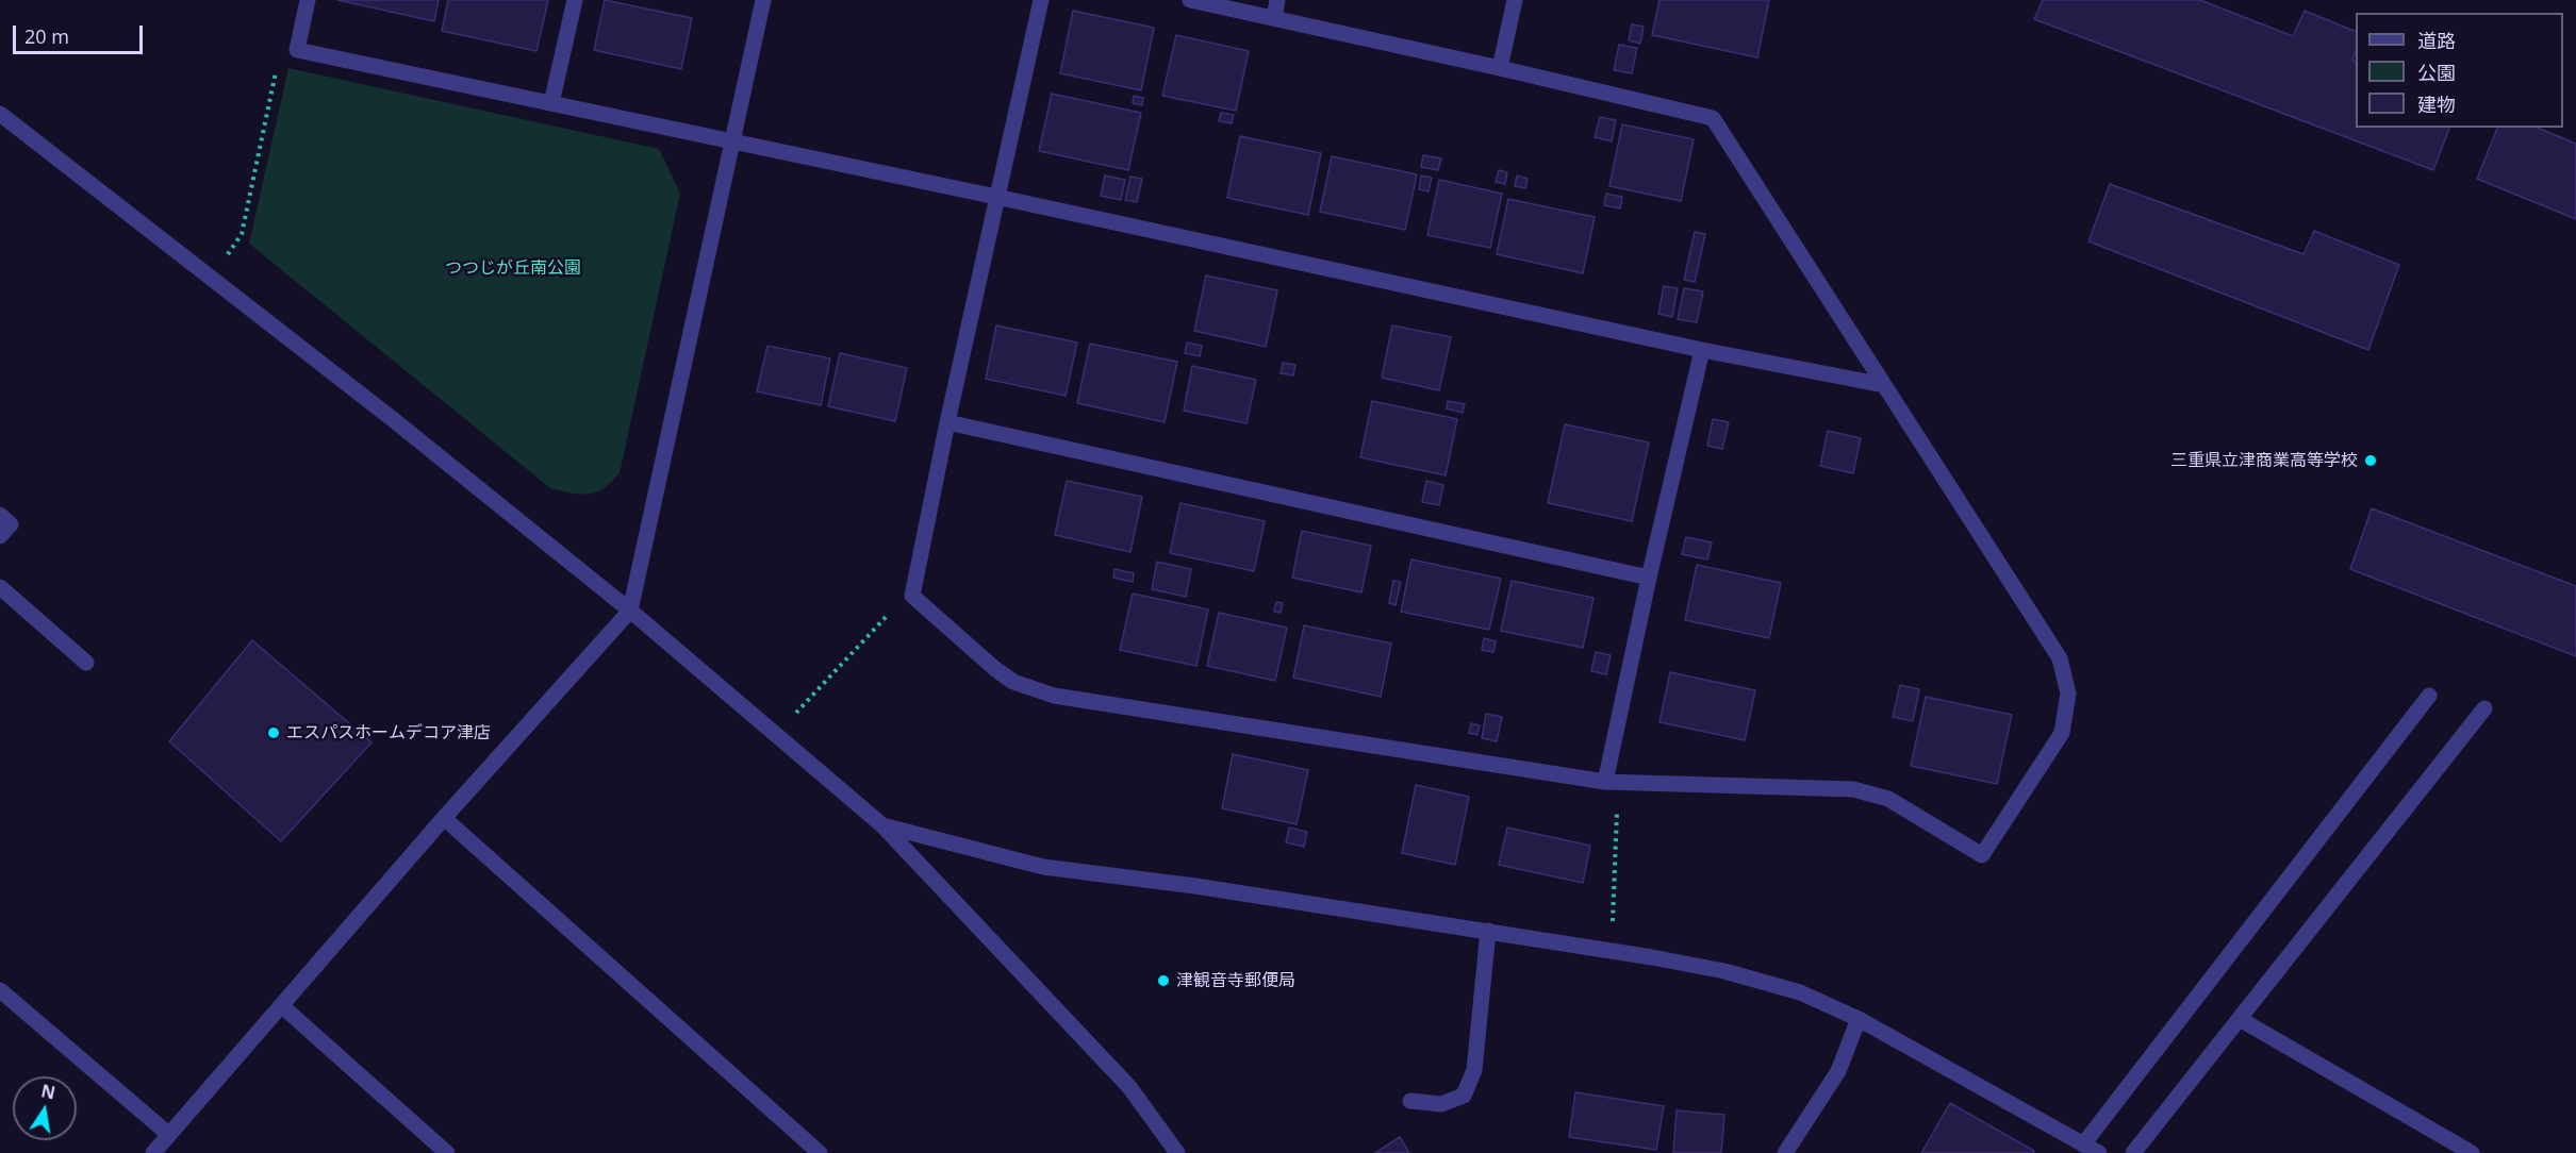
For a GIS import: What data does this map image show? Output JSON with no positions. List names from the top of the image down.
{
  "parks": ["つつじが丘南公園"],
  "places": ["三重県立津商業高等学校", "エスパスホームデコア津店", "津観音寺郵便局"],
  "legend": ["道路", "公園", "建物"],
  "scale_bar": "20 m",
  "north": "top"
}
